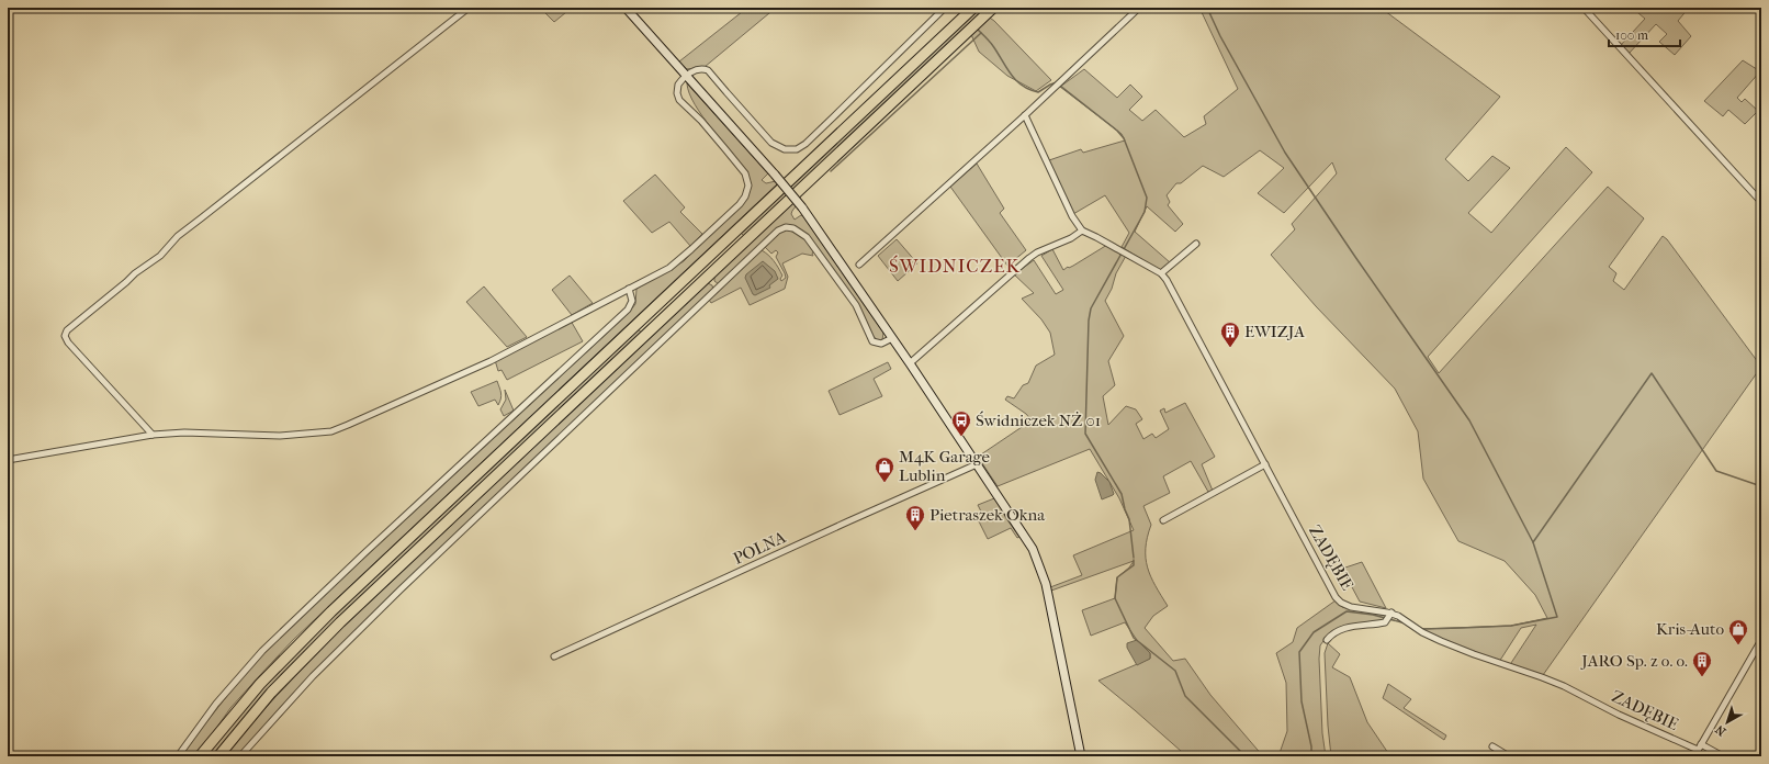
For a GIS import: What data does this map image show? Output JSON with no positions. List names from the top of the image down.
{
  "streets": {
    "street": ["POLNA", "ZADĘBIE"]
  },
  "districts": ["ŚWIDNICZEK"],
  "places": {
    "building": ["EWIZJA", "Pietraszek Okna", "JARO Sp. z o. o."],
    "bus stop": ["Świdniczek NŻ 01"],
    "shop": ["M4K Garage Lublin", "Kris-Auto"]
  },
  "scale_bar": "100 m",
  "north": "bottom left"
}
